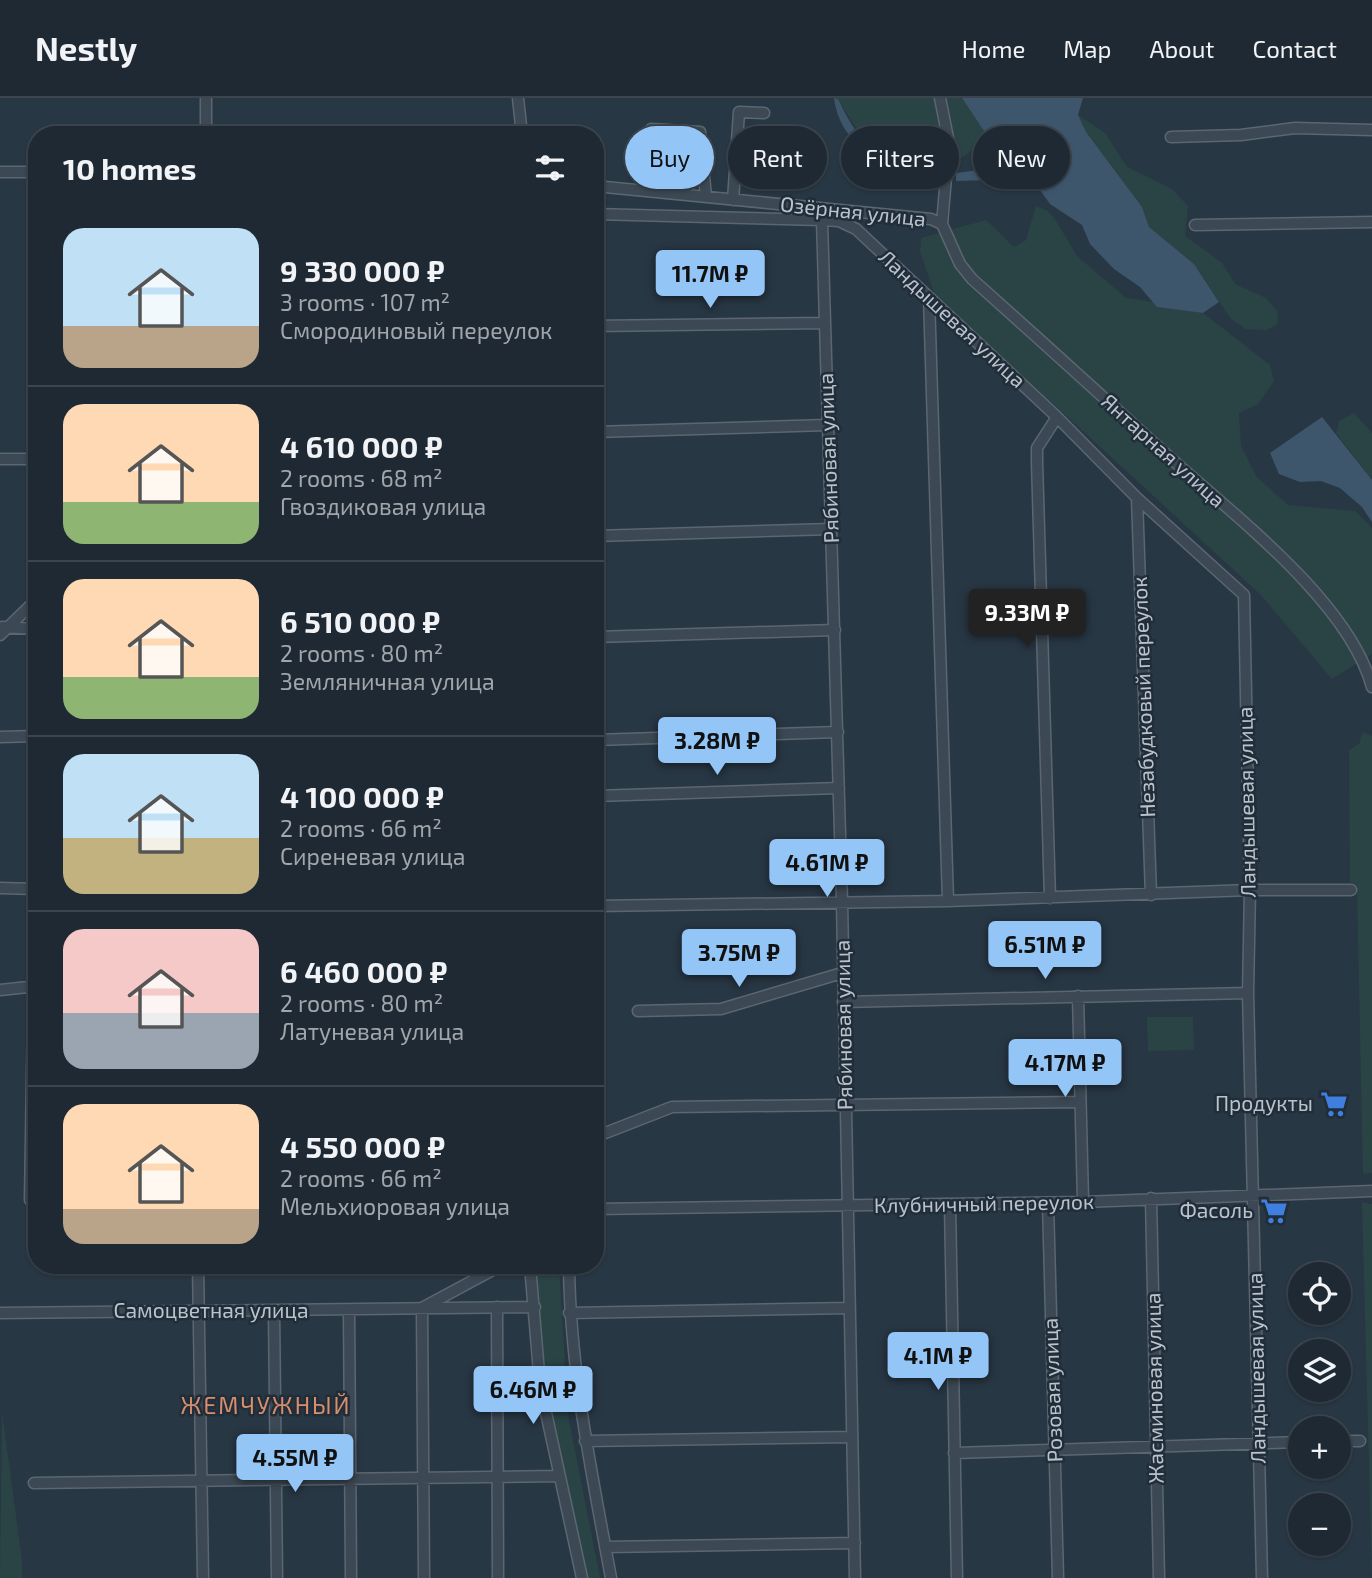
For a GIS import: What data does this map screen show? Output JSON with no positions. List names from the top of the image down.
{
  "streets": {
    "street": [
      "Озёрная улица",
      "Ландышевая улица",
      "Янтарная улица",
      "Рябиновая улица",
      "Незабудковый переулок",
      "Клубничный переулок",
      "Самоцветная улица",
      "Жасминовая улица",
      "Розовая улица"
    ]
  },
  "crossings": [
    ["Озёрная улица", "Янтарная улица"],
    ["Ландышевая улица", "Рябиновая улица"],
    ["Ландышевая улица", "Незабудковый переулок"],
    ["Ландышевая улица", "Клубничный переулок"],
    ["Рябиновая улица", "Клубничный переулок"],
    ["Клубничный переулок", "Жасминовая улица"],
    ["Клубничный переулок", "Розовая улица"]
  ],
  "districts": ["ЖЕМЧУЖНЫЙ"],
  "places": {
    "supermarket": ["Продукты", "Фасоль"]
  },
  "page": {
    "header": "Nestly",
    "nav": [
      "Home",
      "Map",
      "About",
      "Contact"
    ],
    "chip": [
      "Buy",
      "Rent",
      "Filters",
      "New"
    ],
    "heading": "10 homes",
    "list": [
      {
        "name": "9 330 000 ₽",
        "note": "3 rooms · 107 m² · Смородиновый переулок"
      },
      {
        "name": "4 610 000 ₽",
        "note": "2 rooms · 68 m² · Гвоздиковая улица"
      },
      {
        "name": "6 510 000 ₽",
        "note": "2 rooms · 80 m² · Земляничная улица"
      },
      {
        "name": "4 100 000 ₽",
        "note": "2 rooms · 66 m² · Сиреневая улица"
      },
      {
        "name": "6 460 000 ₽",
        "note": "2 rooms · 80 m² · Латуневая улица"
      },
      {
        "name": "4 550 000 ₽",
        "note": "2 rooms · 66 m² · Мельхиоровая улица"
      }
    ],
    "price": [
      "11.7M ₽",
      "9.33M ₽",
      "3.28M ₽",
      "4.61M ₽",
      "6.51M ₽",
      "3.75M ₽",
      "4.17M ₽",
      "4.1M ₽",
      "6.46M ₽",
      "4.55M ₽"
    ],
    "map_buttons": ["+", "−"]
  }
}
